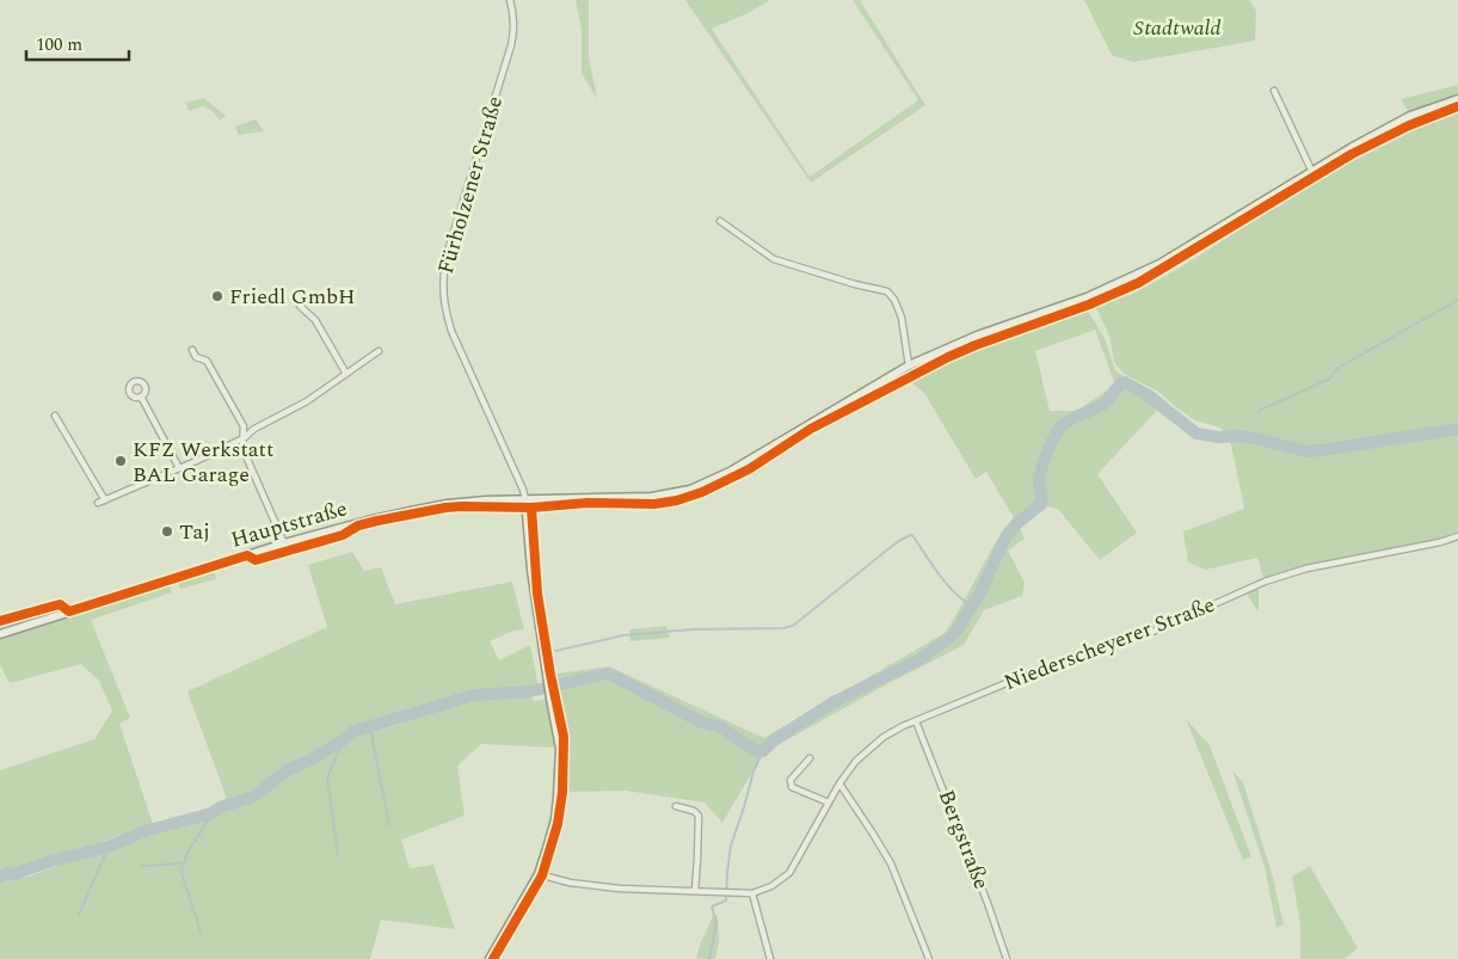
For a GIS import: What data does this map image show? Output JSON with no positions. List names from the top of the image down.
{
  "streets": {
    "main road": ["Hauptstraße"],
    "street": ["Fürholzener Straße", "Niederscheyerer Straße", "Bergstraße"]
  },
  "crossings": [
    ["Fürholzener Straße", "Hauptstraße"],
    ["Niederscheyerer Straße", "Bergstraße"]
  ],
  "parks": ["Stadtwald"],
  "places": ["Friedl GmbH", "KFZ Werkstatt BAL Garage", "Taj"],
  "scale_bar": "100 m"
}
